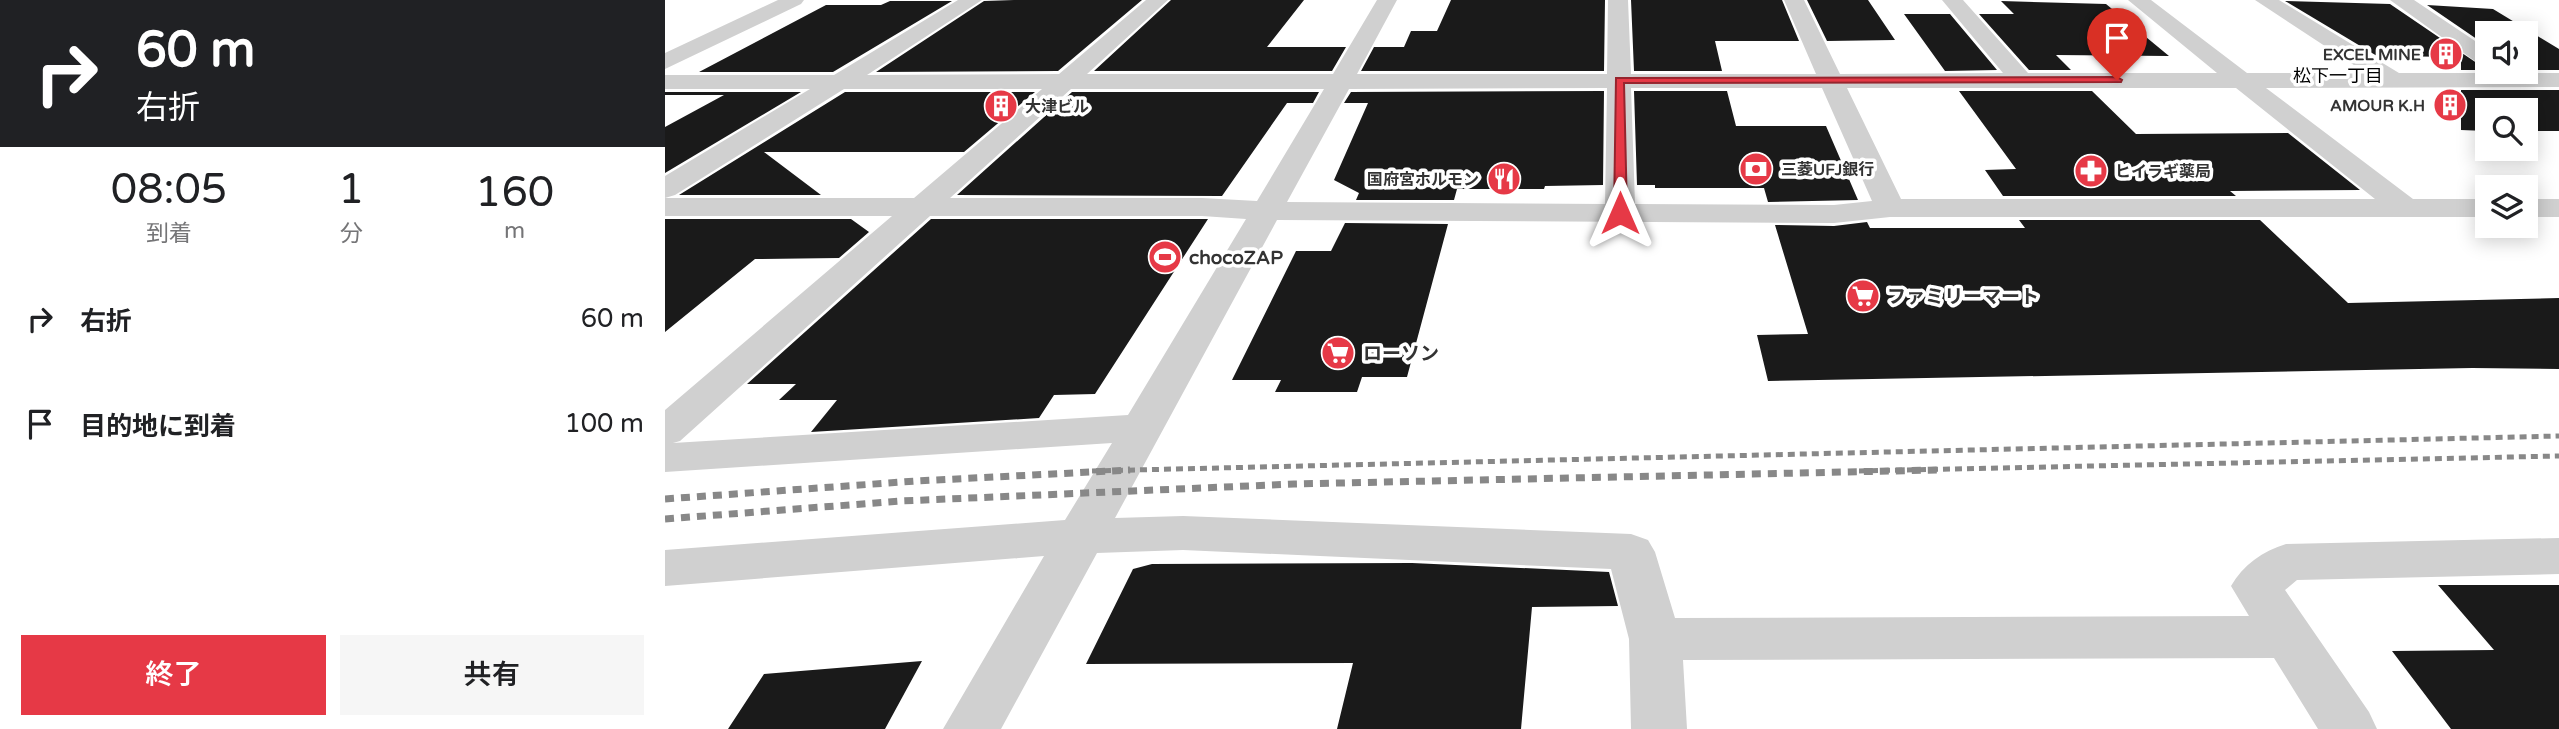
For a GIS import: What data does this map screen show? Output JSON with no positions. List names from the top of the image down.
{
  "districts": ["松下一丁目"],
  "places": {
    "building": ["EXCEL MINE", "AMOUR K.H", "大津ビル"],
    "bank": ["三菱UFJ銀行"],
    "pharmacy": ["ヒイラギ薬局"],
    "restaurant": ["国府宮ホルモン"],
    "sports": ["chocoZAP"],
    "supermarket": ["ファミリーマート", "ローソン"]
  },
  "page": {
    "turn": ["60 m", "右折"],
    "eta": [
      "08:05",
      "到着",
      "1",
      "分",
      "160",
      "m"
    ],
    "list": [
      {
        "name": "右折",
        "value": "60 m"
      },
      {
        "name": "目的地に到着",
        "value": "100 m"
      }
    ],
    "buttons": ["終了", "共有"]
  }
}
